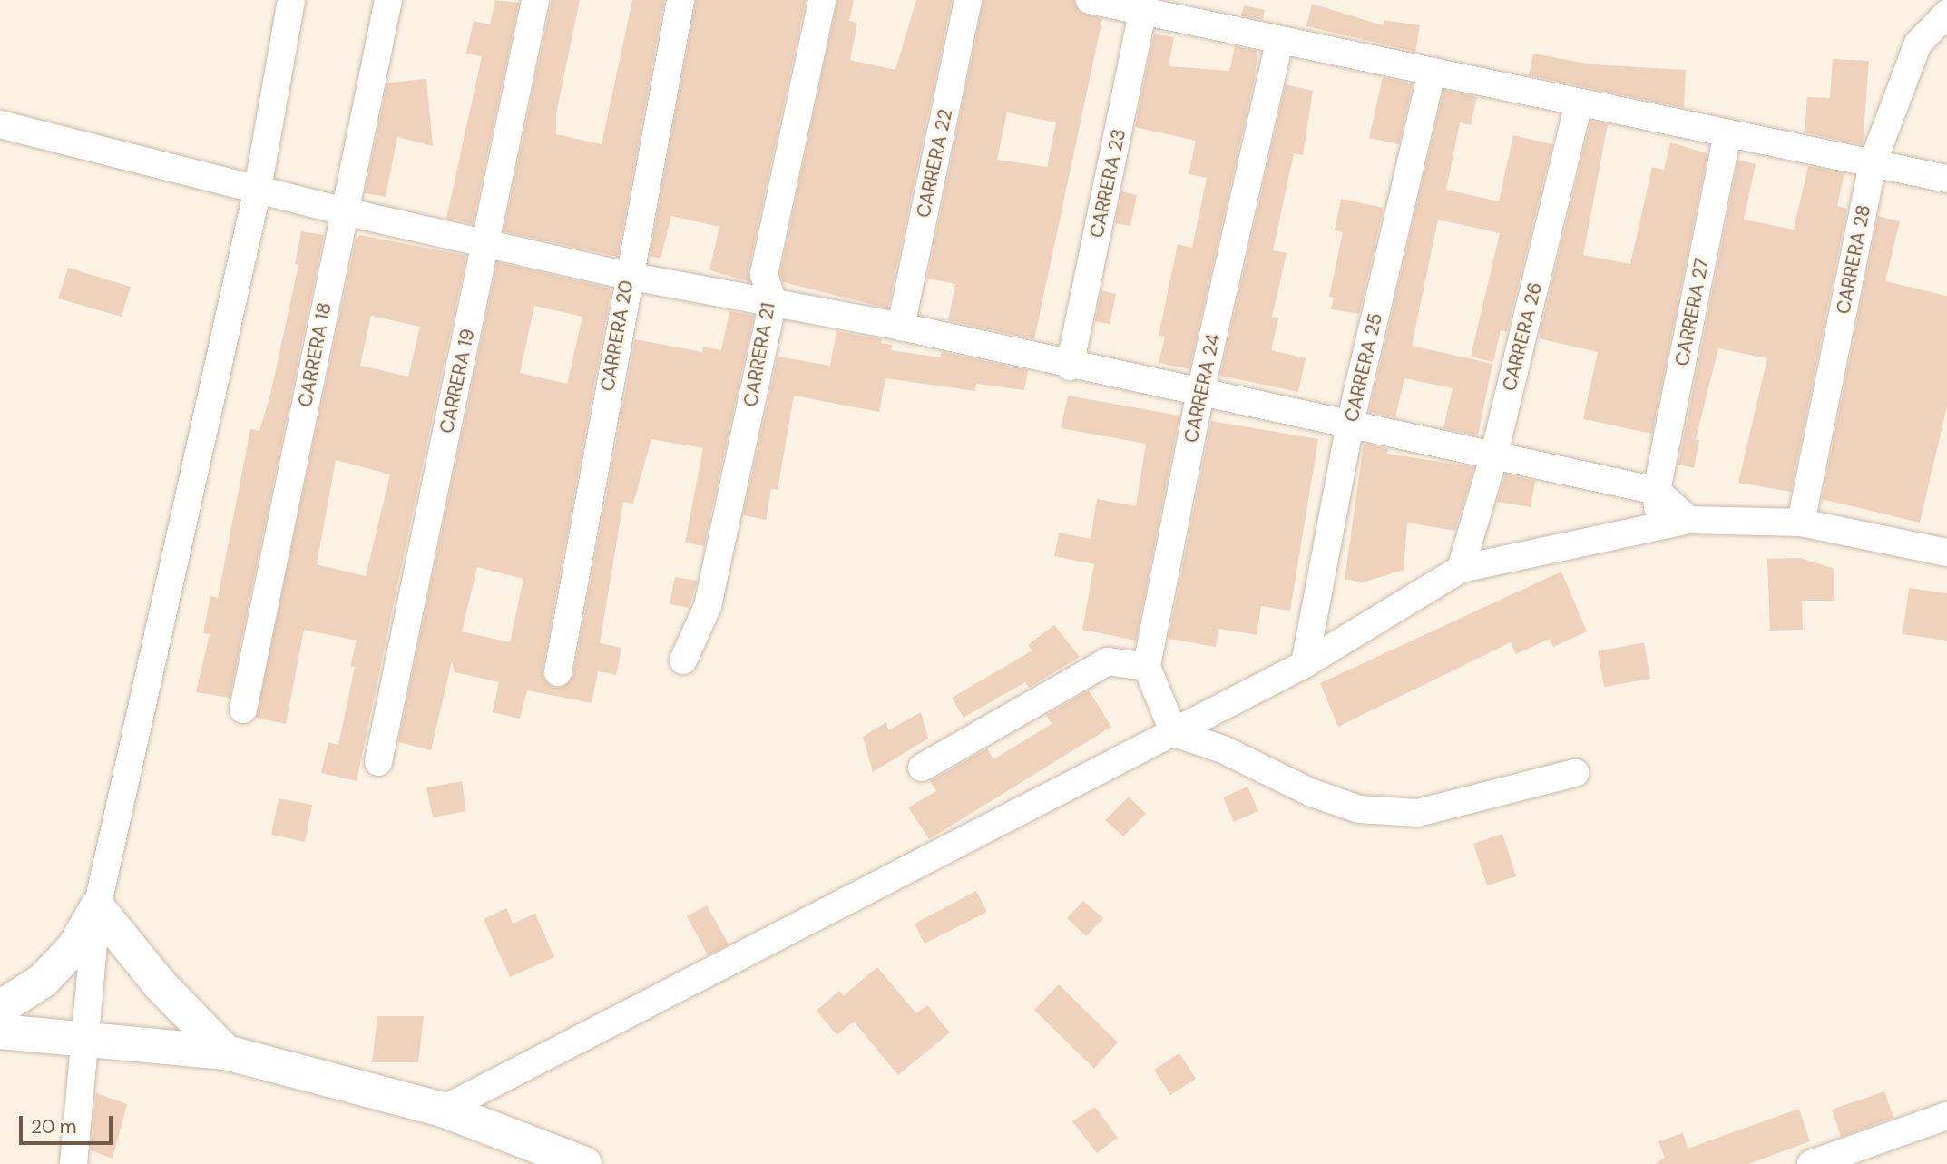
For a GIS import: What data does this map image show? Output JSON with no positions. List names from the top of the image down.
{
  "streets": {
    "street": [
      "CARRERA 22",
      "CARRERA 23",
      "CARRERA 28",
      "CARRERA 27",
      "CARRERA 20",
      "CARRERA 26",
      "CARRERA 18",
      "CARRERA 21",
      "CARRERA 25",
      "CARRERA 19",
      "CARRERA 24"
    ]
  },
  "scale_bar": "20 m"
}
